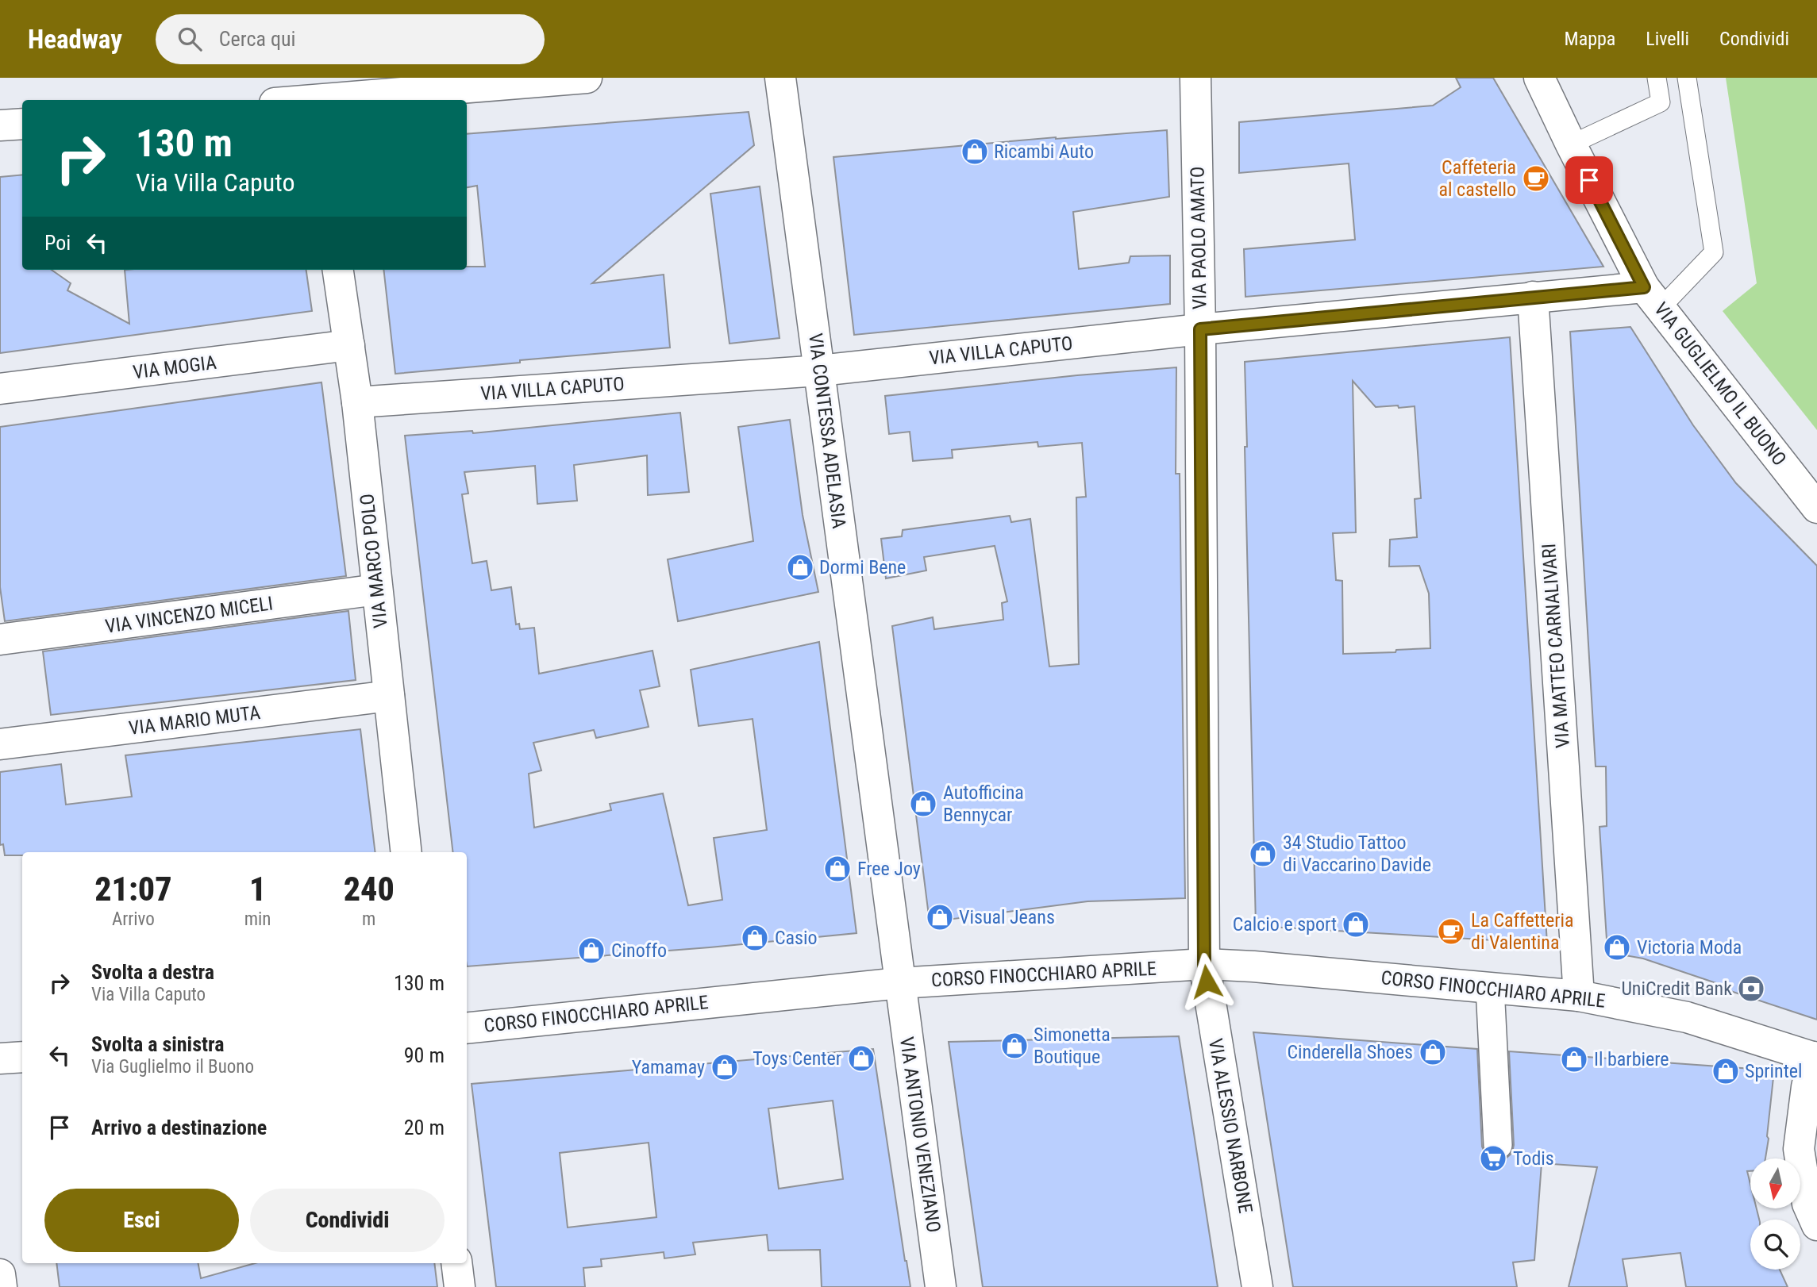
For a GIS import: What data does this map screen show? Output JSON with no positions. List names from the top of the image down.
{
  "streets": {
    "street": [
      "VIA PAOLO AMATO",
      "VIA VILLA CAPUTO",
      "VIA MOGIA",
      "VIA GUGLIELMO IL BUONO",
      "VIA CONTESSA ADELASIA",
      "VIA MARCO POLO",
      "VIA VINCENZO MICELI",
      "VIA MATTEO CARNALIVARI",
      "VIA MARIO MUTA",
      "CORSO FINOCCHIARO APRILE",
      "VIA ALESSIO NARBONE",
      "VIA ANTONIO VENEZIANO"
    ]
  },
  "crossings": [
    ["VIA PAOLO AMATO", "VIA VILLA CAPUTO"],
    ["VIA PAOLO AMATO", "CORSO FINOCCHIARO APRILE"],
    ["VIA PAOLO AMATO", "VIA ALESSIO NARBONE"],
    ["VIA VILLA CAPUTO", "VIA GUGLIELMO IL BUONO"],
    ["VIA VILLA CAPUTO", "VIA CONTESSA ADELASIA"],
    ["VIA VILLA CAPUTO", "VIA MARCO POLO"],
    ["VIA VILLA CAPUTO", "VIA MATTEO CARNALIVARI"],
    ["VIA MOGIA", "VIA MARCO POLO"],
    ["VIA CONTESSA ADELASIA", "CORSO FINOCCHIARO APRILE"],
    ["VIA CONTESSA ADELASIA", "VIA ANTONIO VENEZIANO"],
    ["VIA MARCO POLO", "VIA VINCENZO MICELI"],
    ["VIA MARCO POLO", "VIA MARIO MUTA"],
    ["VIA MATTEO CARNALIVARI", "CORSO FINOCCHIARO APRILE"],
    ["CORSO FINOCCHIARO APRILE", "VIA ALESSIO NARBONE"],
    ["CORSO FINOCCHIARO APRILE", "VIA ANTONIO VENEZIANO"]
  ],
  "places": {
    "shop": [
      "Ricambi Auto",
      "Dormi Bene",
      "Autofficina Bennycar",
      "34 Studio Tattoo di Vaccarino Davide",
      "Free Joy",
      "Visual Jeans",
      "Calcio e sport",
      "Casio",
      "Victoria Moda",
      "Cinoffo",
      "Simonetta Boutique",
      "Cinderella Shoes",
      "Toys Center",
      "Il barbiere",
      "Yamamay",
      "Sprintel"
    ],
    "cafe": ["Caffeteria al castello", "La Caffetteria di Valentina"],
    "bank": ["UniCredit Bank"],
    "supermarket": ["Todis"]
  },
  "north": "bottom",
  "page": {
    "header": "Headway",
    "search": "Cerca qui",
    "nav": ["Mappa", "Livelli", "Condividi"],
    "turn": ["130 m", "Via Villa Caputo"],
    "then": "Poi",
    "eta": [
      "21:07",
      "Arrivo",
      "1",
      "min",
      "240",
      "m"
    ],
    "list": [
      {
        "name": "Svolta a destra",
        "note": "Via Villa Caputo",
        "value": "130 m"
      },
      {
        "name": "Svolta a sinistra",
        "note": "Via Guglielmo il Buono",
        "value": "90 m"
      },
      {
        "name": "Arrivo a destinazione",
        "value": "20 m"
      }
    ],
    "buttons": ["Esci", "Condividi"]
  }
}
